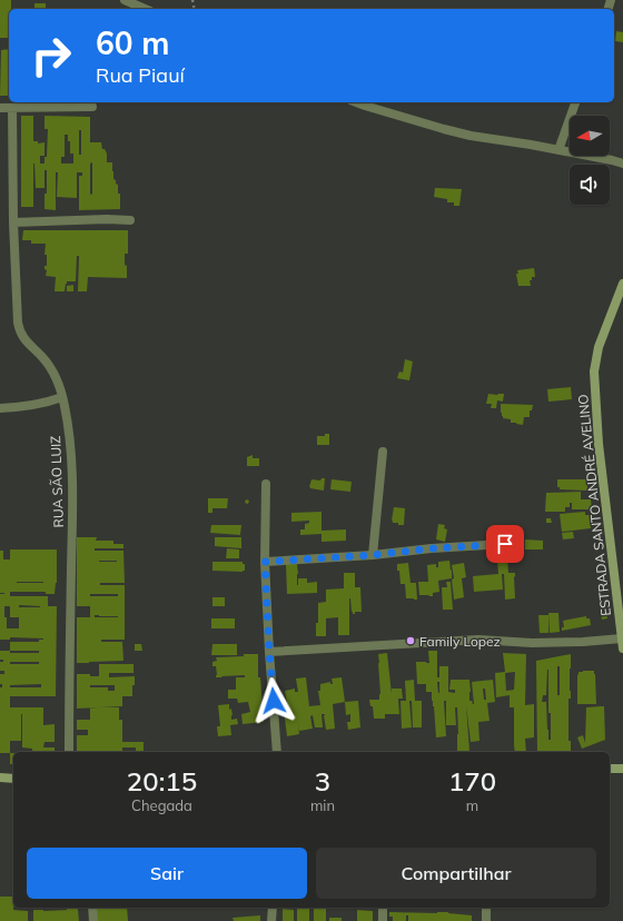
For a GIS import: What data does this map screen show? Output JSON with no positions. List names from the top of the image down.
{
  "streets": {
    "main road": ["ESTRADA SANTO ANDRÉ AVELINO"],
    "street": ["RUA SÃO LUIZ"]
  },
  "places": ["Family Lopez"],
  "north": "left",
  "page": {
    "turn": ["60 m", "Rua Piauí"],
    "eta": [
      "20:15",
      "Chegada",
      "3",
      "min",
      "170",
      "m"
    ],
    "buttons": ["Sair", "Compartilhar"]
  }
}
